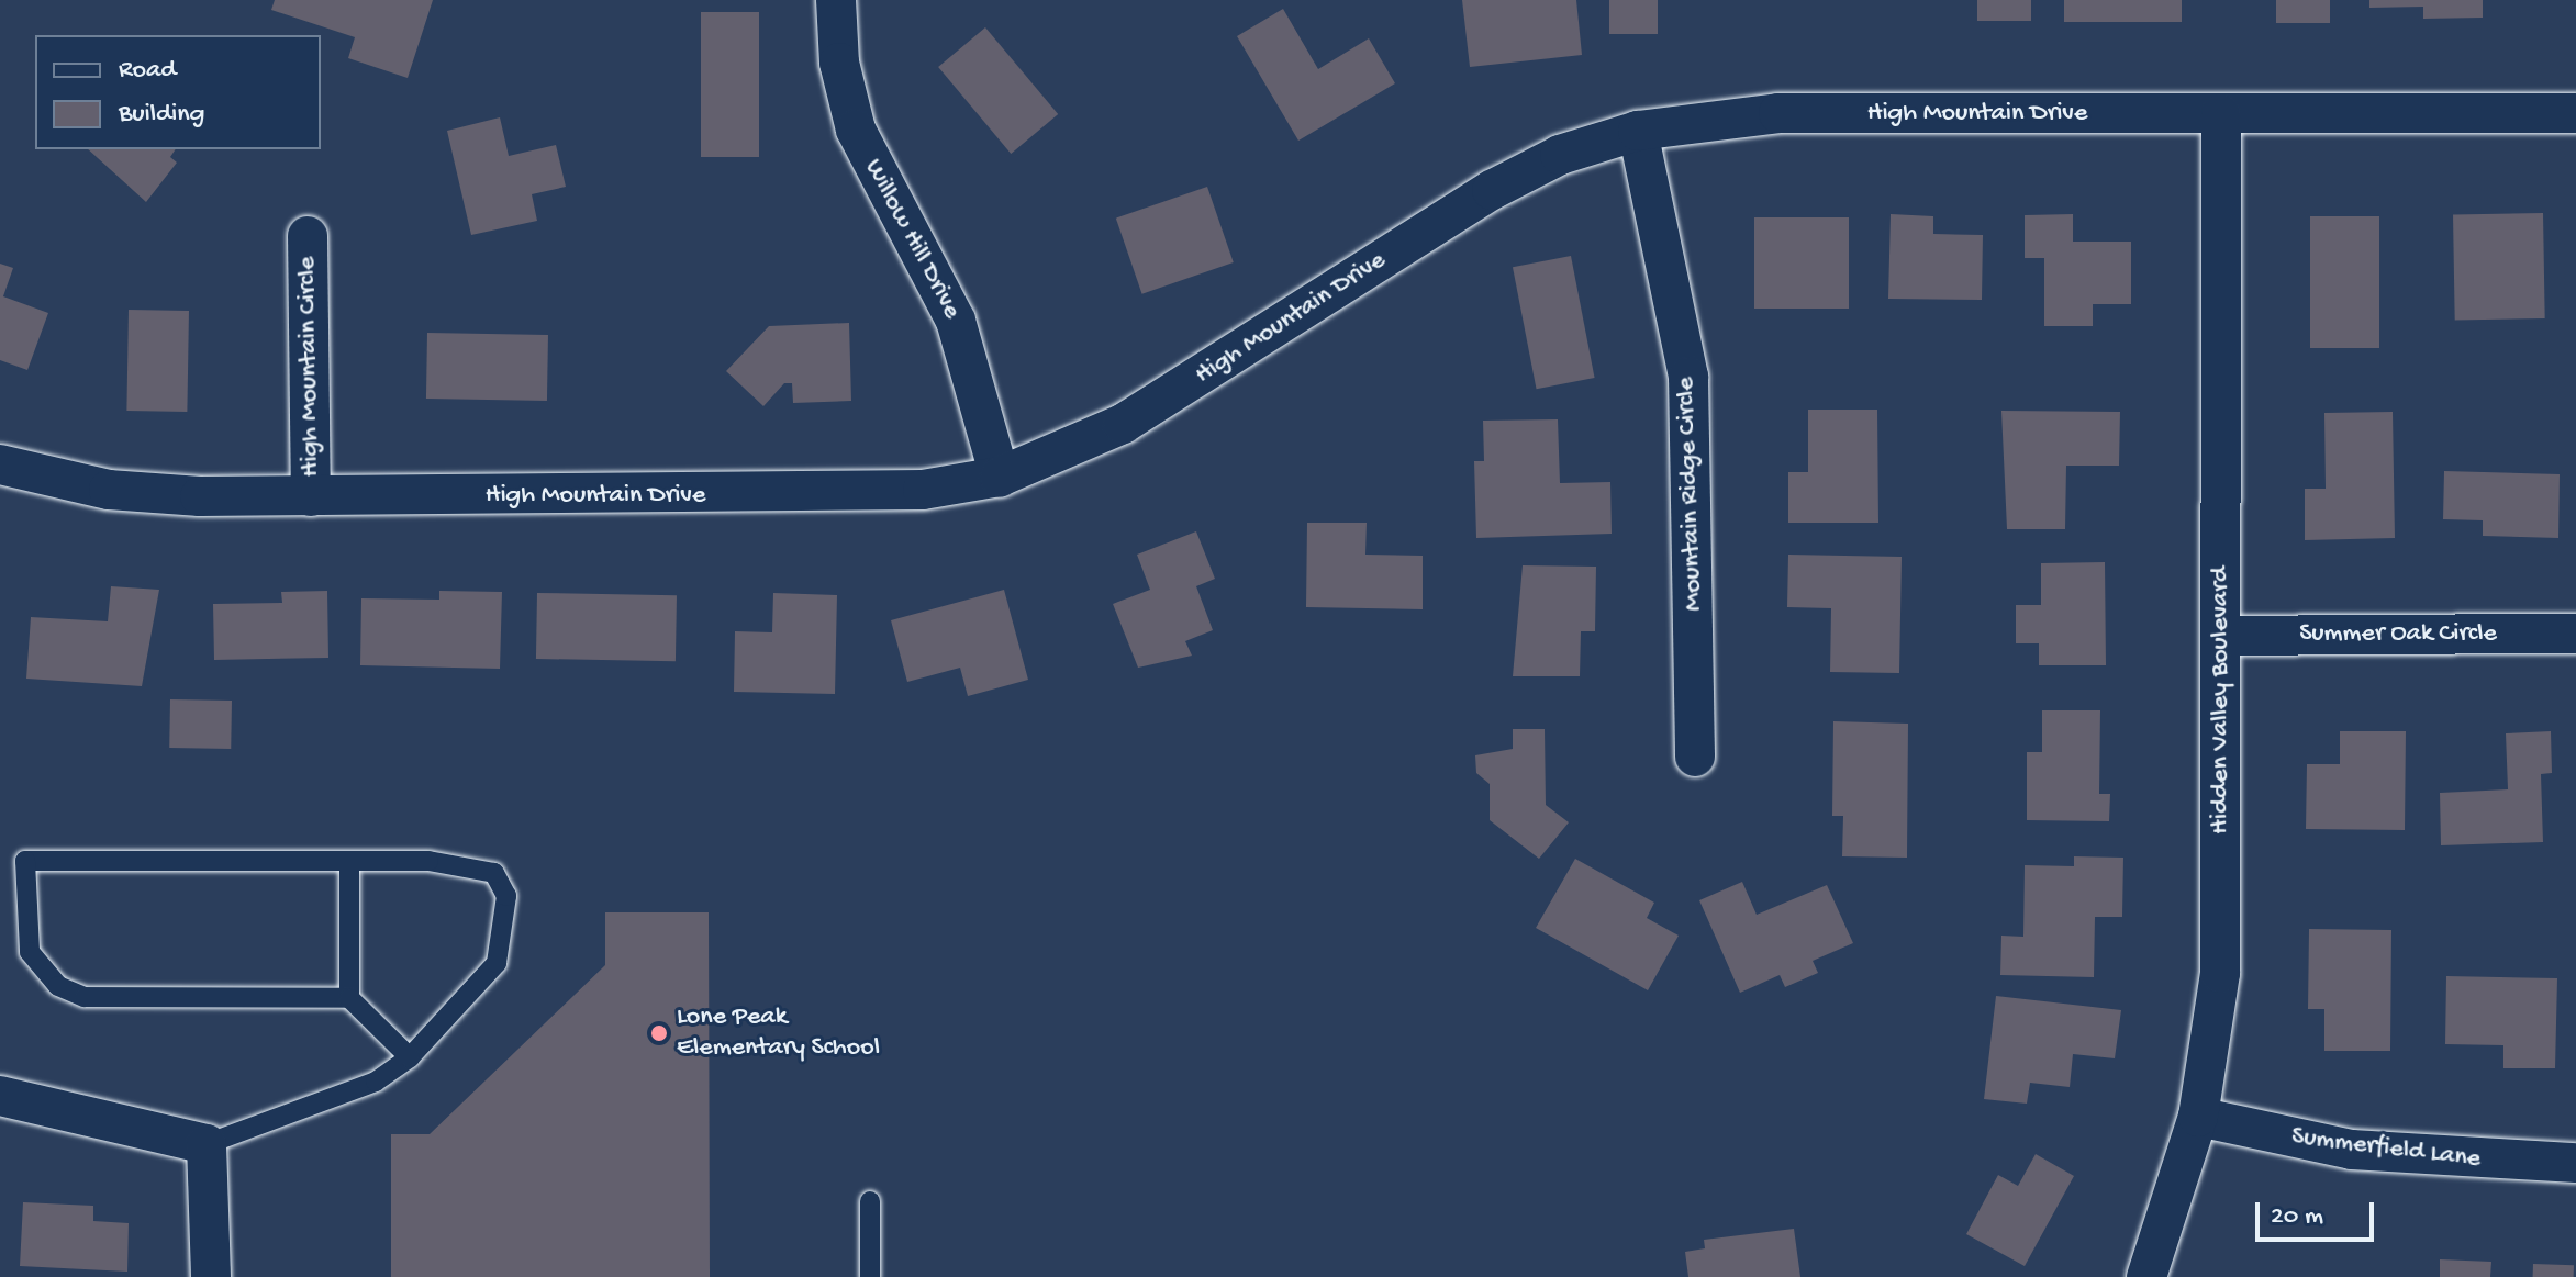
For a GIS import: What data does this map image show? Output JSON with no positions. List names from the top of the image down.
{
  "streets": {
    "street": [
      "High Mountain Drive",
      "Willow Hill Drive",
      "High Mountain Circle",
      "Mountain Ridge Circle",
      "Summer Oak Circle",
      "Hidden Valley Boulevard",
      "Summerfield Lane"
    ]
  },
  "crossings": [
    ["High Mountain Drive", "Willow Hill Drive"],
    ["High Mountain Drive", "High Mountain Circle"],
    ["High Mountain Drive", "Mountain Ridge Circle"],
    ["High Mountain Drive", "Hidden Valley Boulevard"],
    ["Summer Oak Circle", "Hidden Valley Boulevard"],
    ["Hidden Valley Boulevard", "Summerfield Lane"]
  ],
  "places": ["Lone Peak Elementary School"],
  "legend": ["Road", "Building"],
  "scale_bar": "20 m"
}
